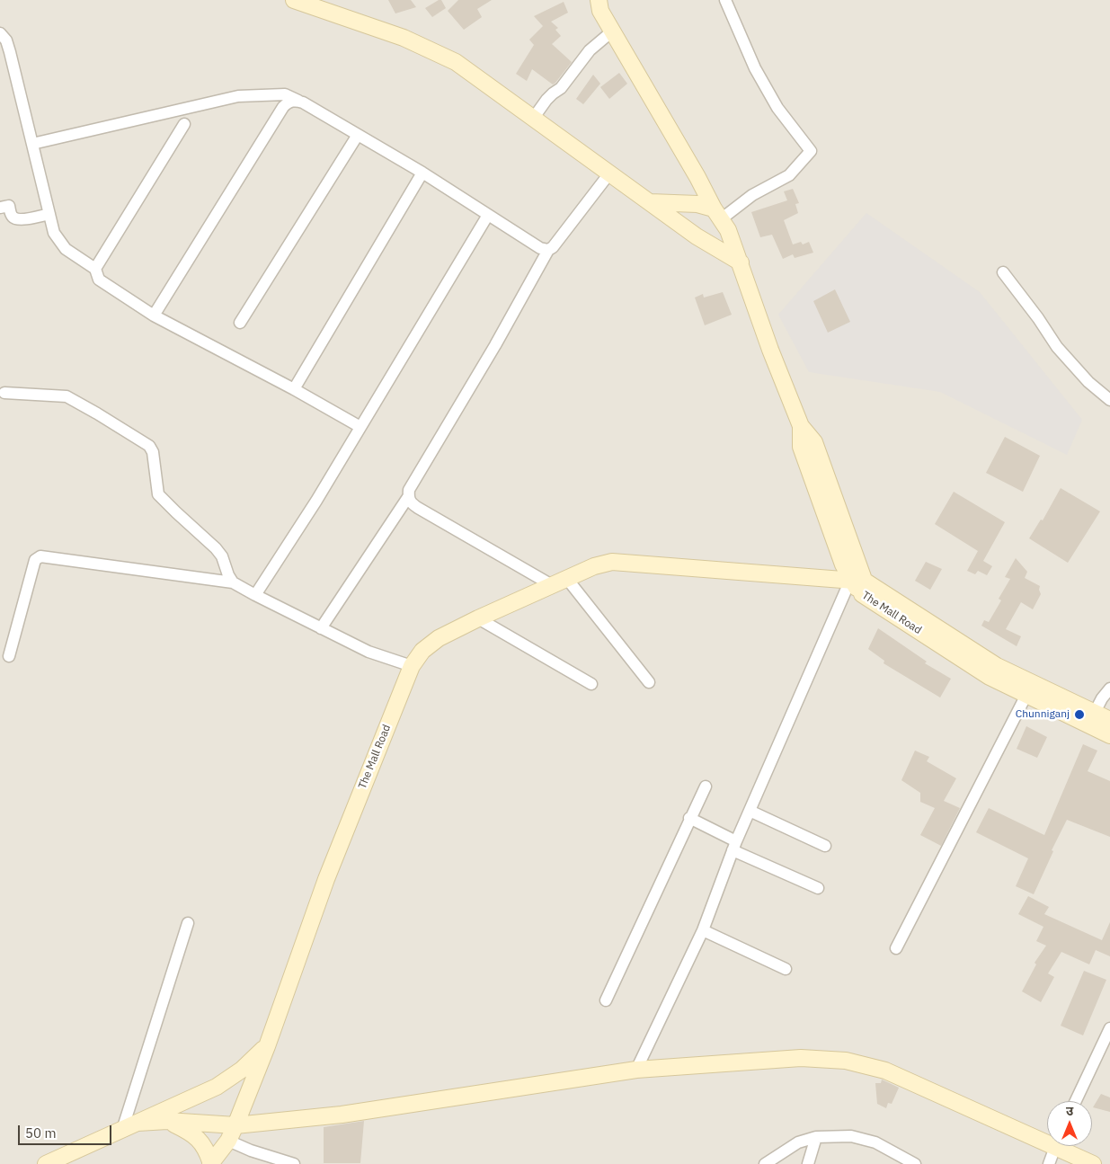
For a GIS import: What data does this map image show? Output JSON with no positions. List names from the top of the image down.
{
  "streets": {
    "street": ["The Mall Road"]
  },
  "places": ["Chunniganj"],
  "scale_bar": "50 m",
  "north": "top"
}
